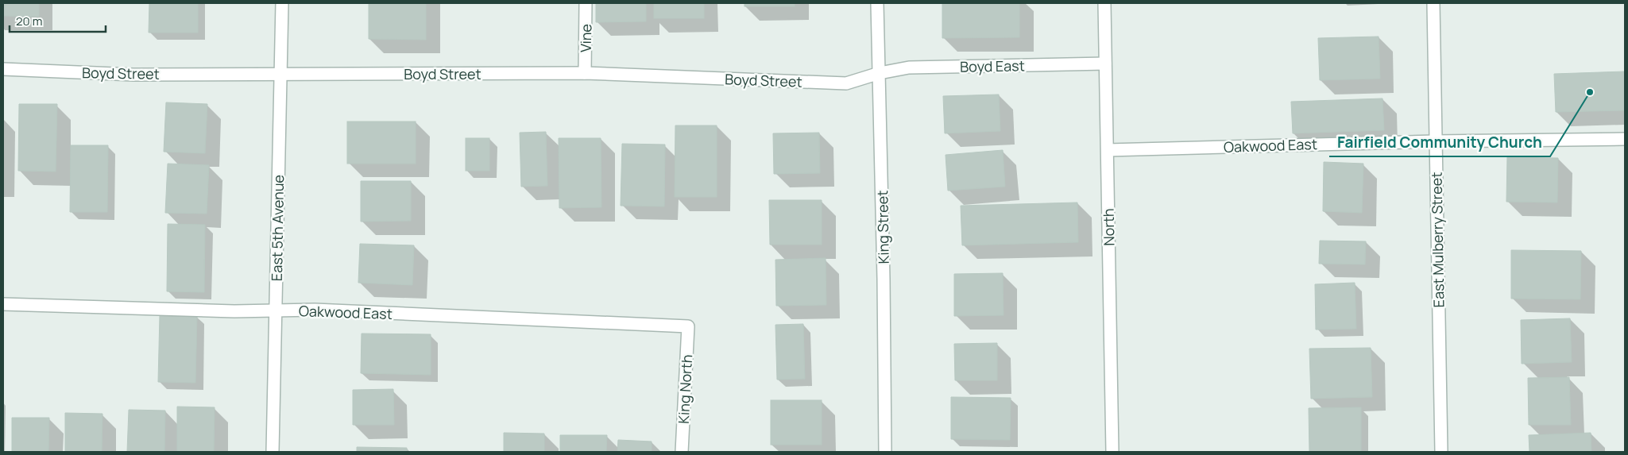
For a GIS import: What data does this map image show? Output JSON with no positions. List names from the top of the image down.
{
  "streets": {
    "street": [
      "Vine",
      "Boyd East",
      "Boyd Street",
      "Oakwood East",
      "King Street",
      "North",
      "East 5th Avenue",
      "East Mulberry Street",
      "King North"
    ]
  },
  "crossings": [
    ["Vine", "Boyd Street"],
    ["Boyd East", "Boyd Street"],
    ["Boyd East", "King Street"],
    ["Boyd East", "North"],
    ["Boyd Street", "King Street"],
    ["Boyd Street", "East 5th Avenue"],
    ["Oakwood East", "North"],
    ["Oakwood East", "East 5th Avenue"],
    ["Oakwood East", "East Mulberry Street"],
    ["Oakwood East", "King North"]
  ],
  "places": ["Fairfield Community Church"],
  "scale_bar": "20 m"
}
